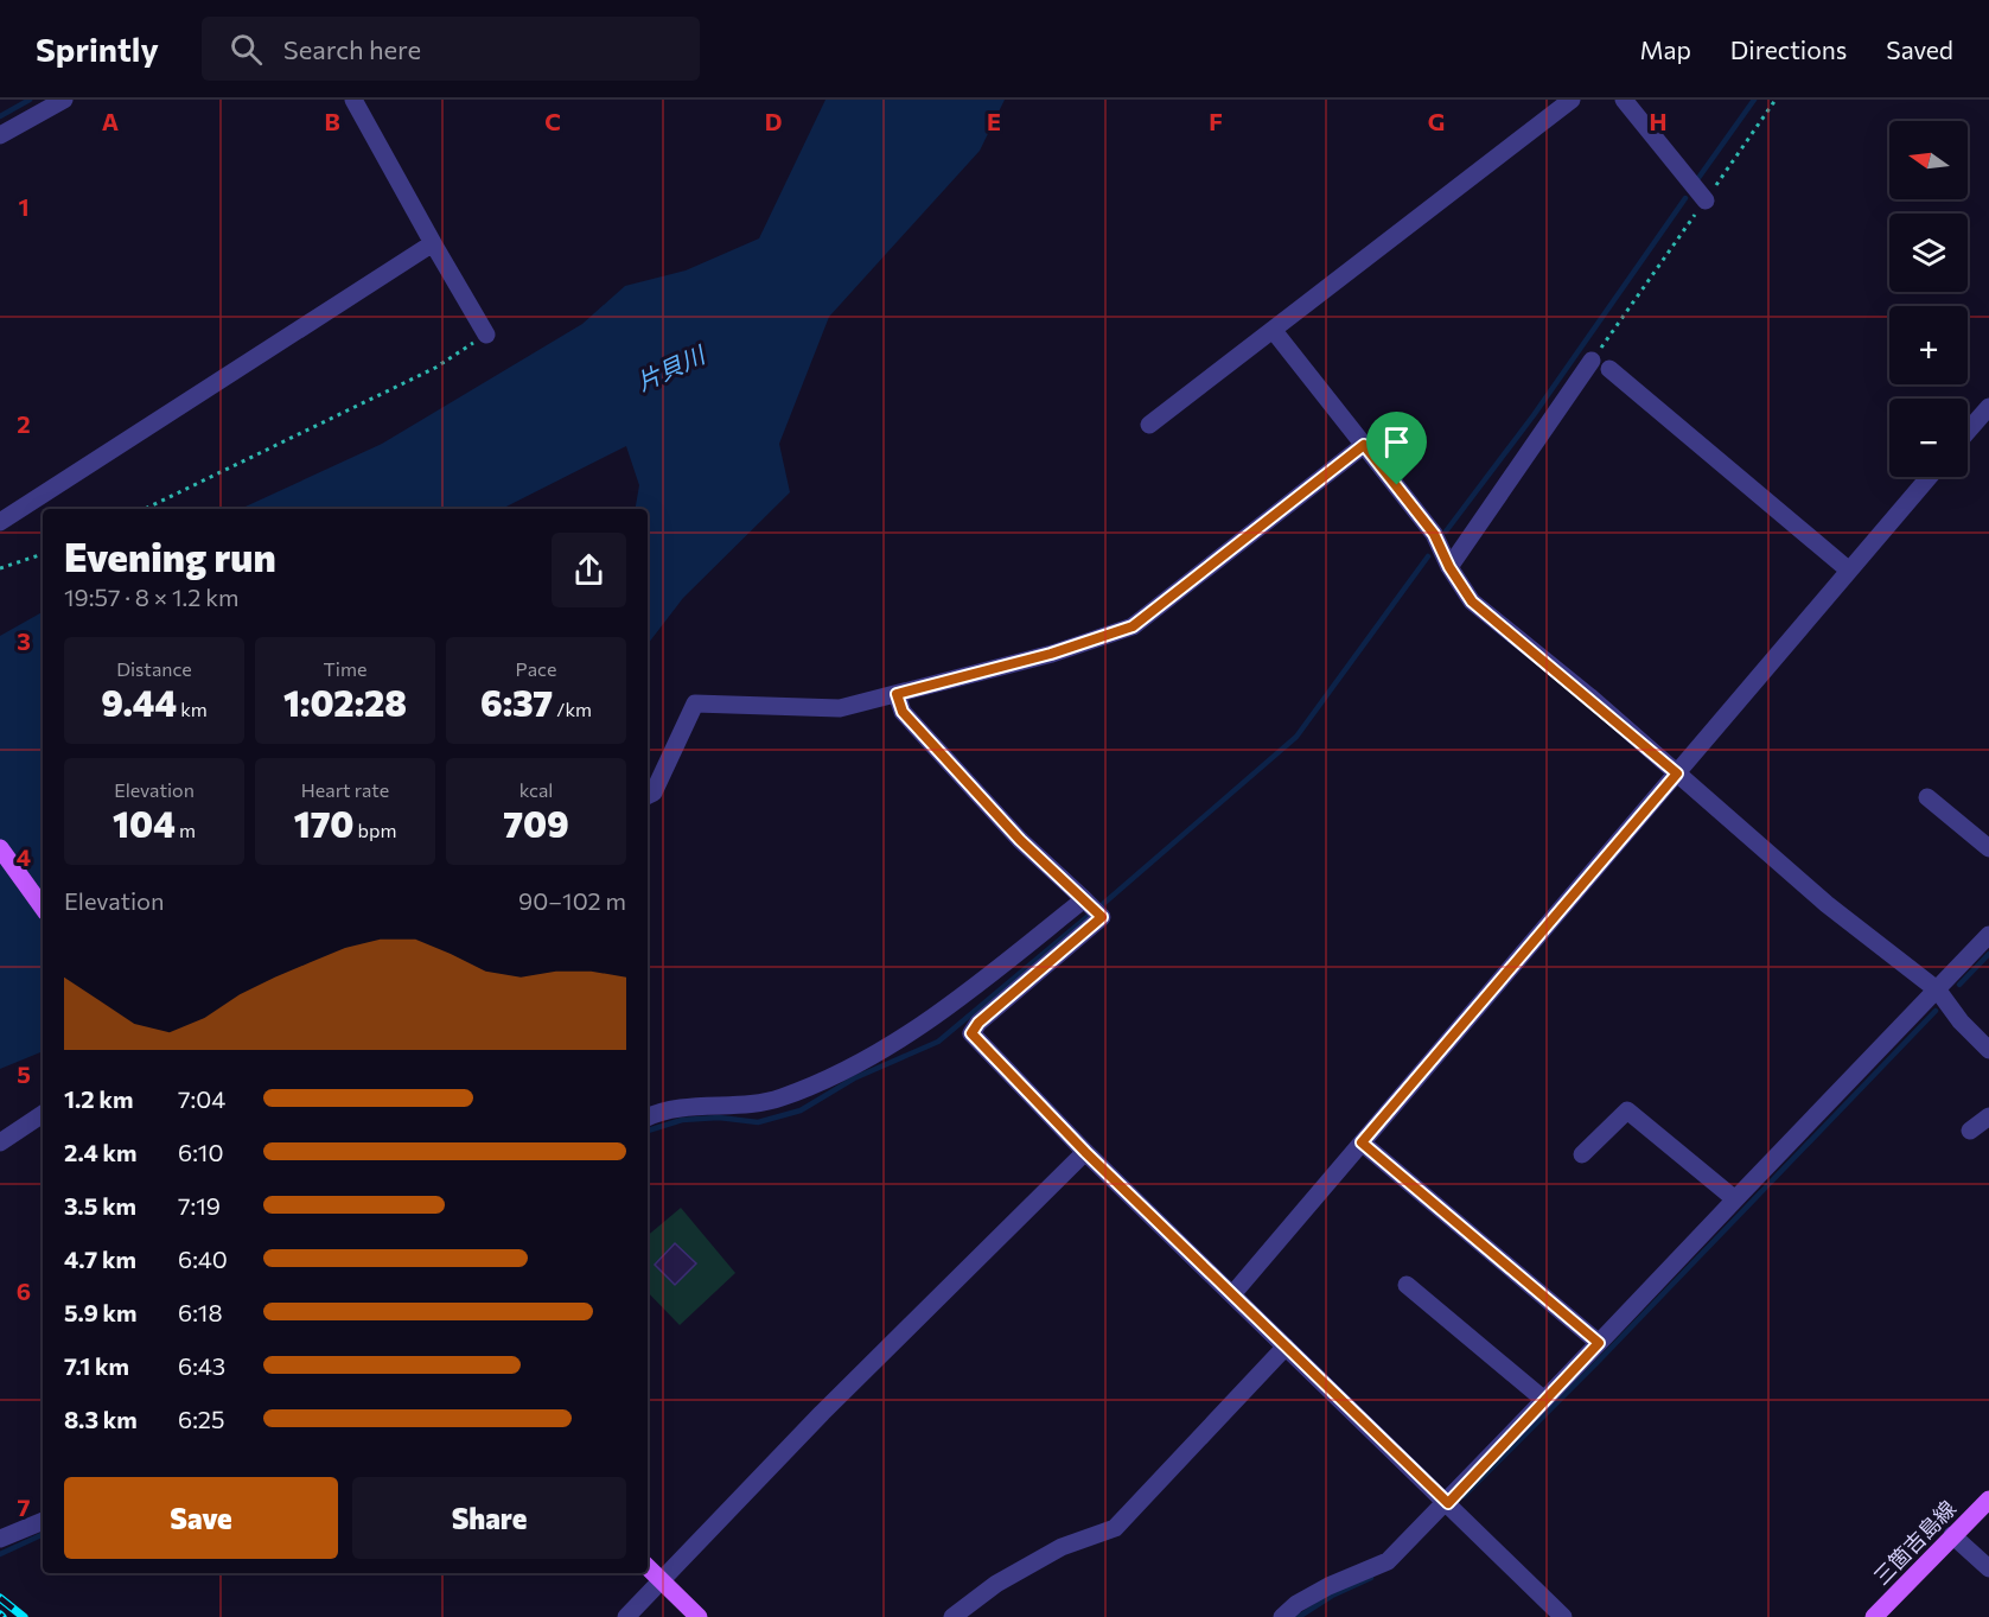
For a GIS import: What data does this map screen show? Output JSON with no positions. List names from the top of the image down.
{
  "streets": {
    "main road": ["三箇吉島線"]
  },
  "water": ["片貝川"],
  "north": "left",
  "page": {
    "header": "Sprintly",
    "search": "Search here",
    "nav": ["Map", "Directions", "Saved"],
    "map_buttons": ["+", "−"],
    "heading": ["Evening run", "19:57 · 8 × 1.2 km"],
    "stats": [
      ["Distance", "9.44 km"],
      ["Time", "1:02:28"],
      ["Pace", "6:37 /km"],
      ["Elevation", "104 m"],
      ["Heart rate", "170 bpm"],
      ["kcal", "709"]
    ],
    "chart": ["Elevation", "90–102 m"],
    "list": [
      {
        "name": "1.2 km",
        "note": "7:04"
      },
      {
        "name": "2.4 km",
        "note": "6:10"
      },
      {
        "name": "3.5 km",
        "note": "7:19"
      },
      {
        "name": "4.7 km",
        "note": "6:40"
      },
      {
        "name": "5.9 km",
        "note": "6:18"
      },
      {
        "name": "7.1 km",
        "note": "6:43"
      },
      {
        "name": "8.3 km",
        "note": "6:25"
      }
    ],
    "buttons": ["Save", "Share"]
  },
  "grid": {
    "columns": [
      "A",
      "B",
      "C",
      "D",
      "E",
      "F",
      "G",
      "H"
    ],
    "rows": [
      "1",
      "2",
      "3",
      "4",
      "5",
      "6",
      "7"
    ]
  }
}
